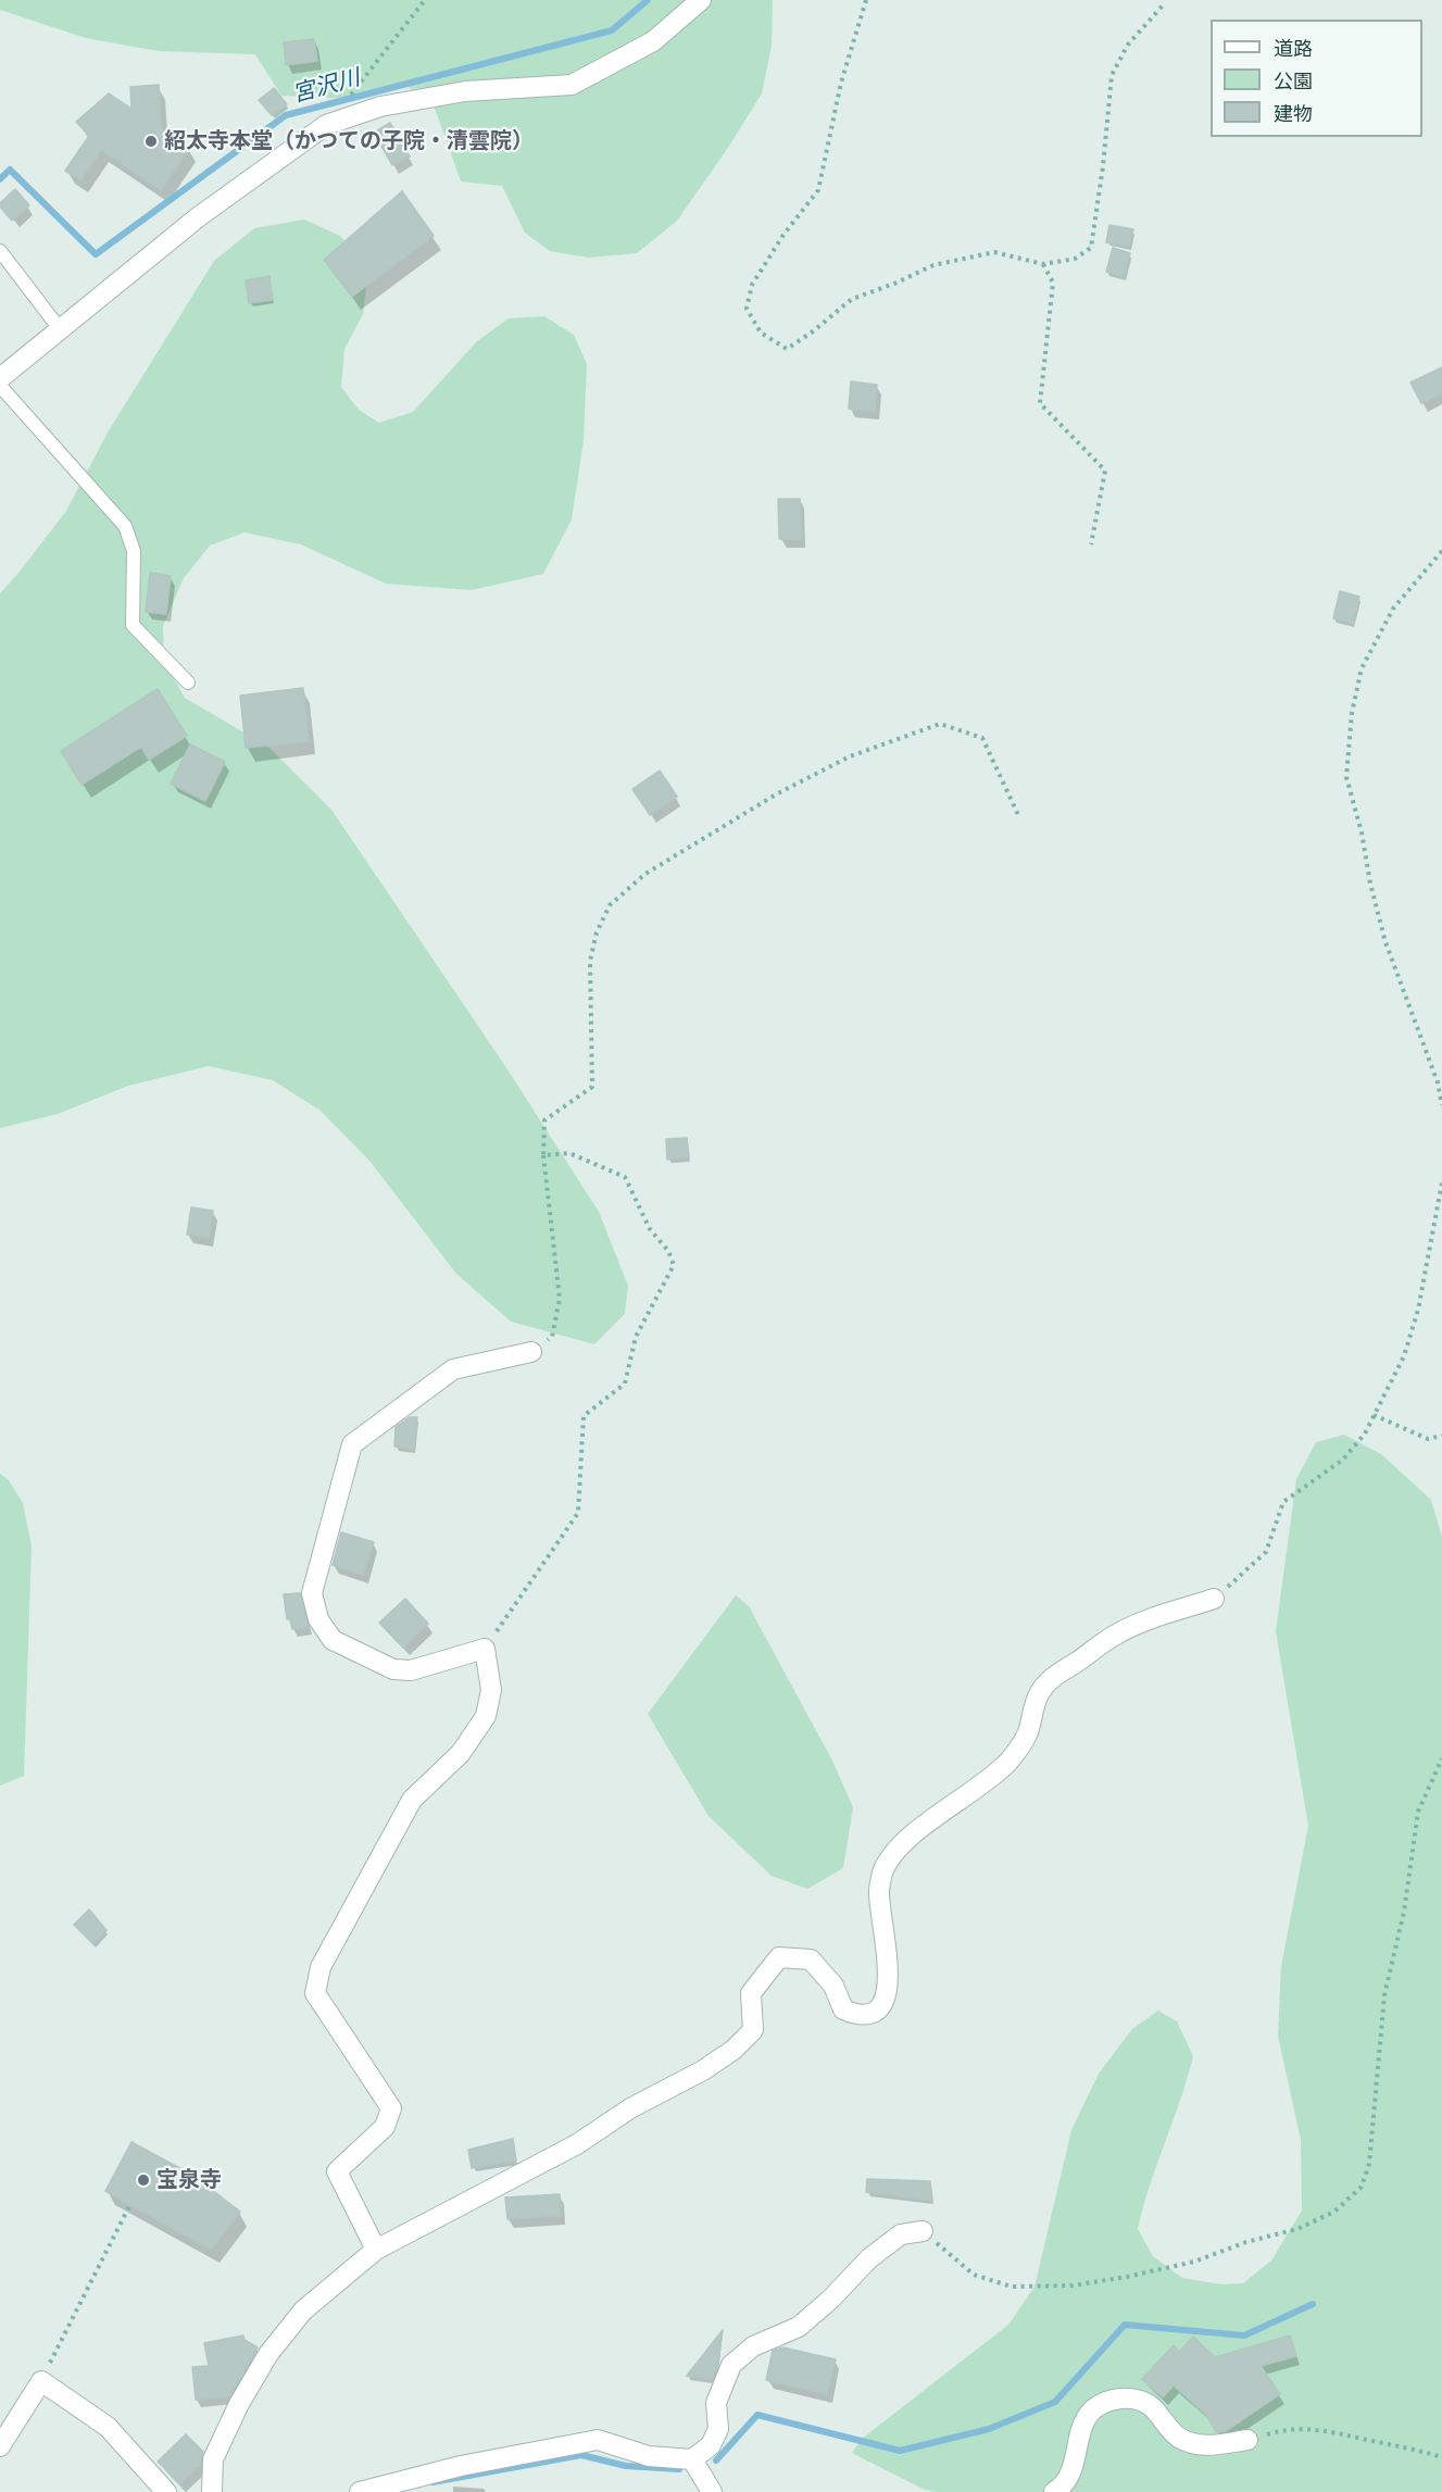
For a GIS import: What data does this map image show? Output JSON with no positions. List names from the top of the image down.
{
  "water": ["宮沢川"],
  "places": ["紹太寺本堂（かつての子院・清雲院）", "宝泉寺"],
  "legend": ["道路", "公園", "建物"]
}
